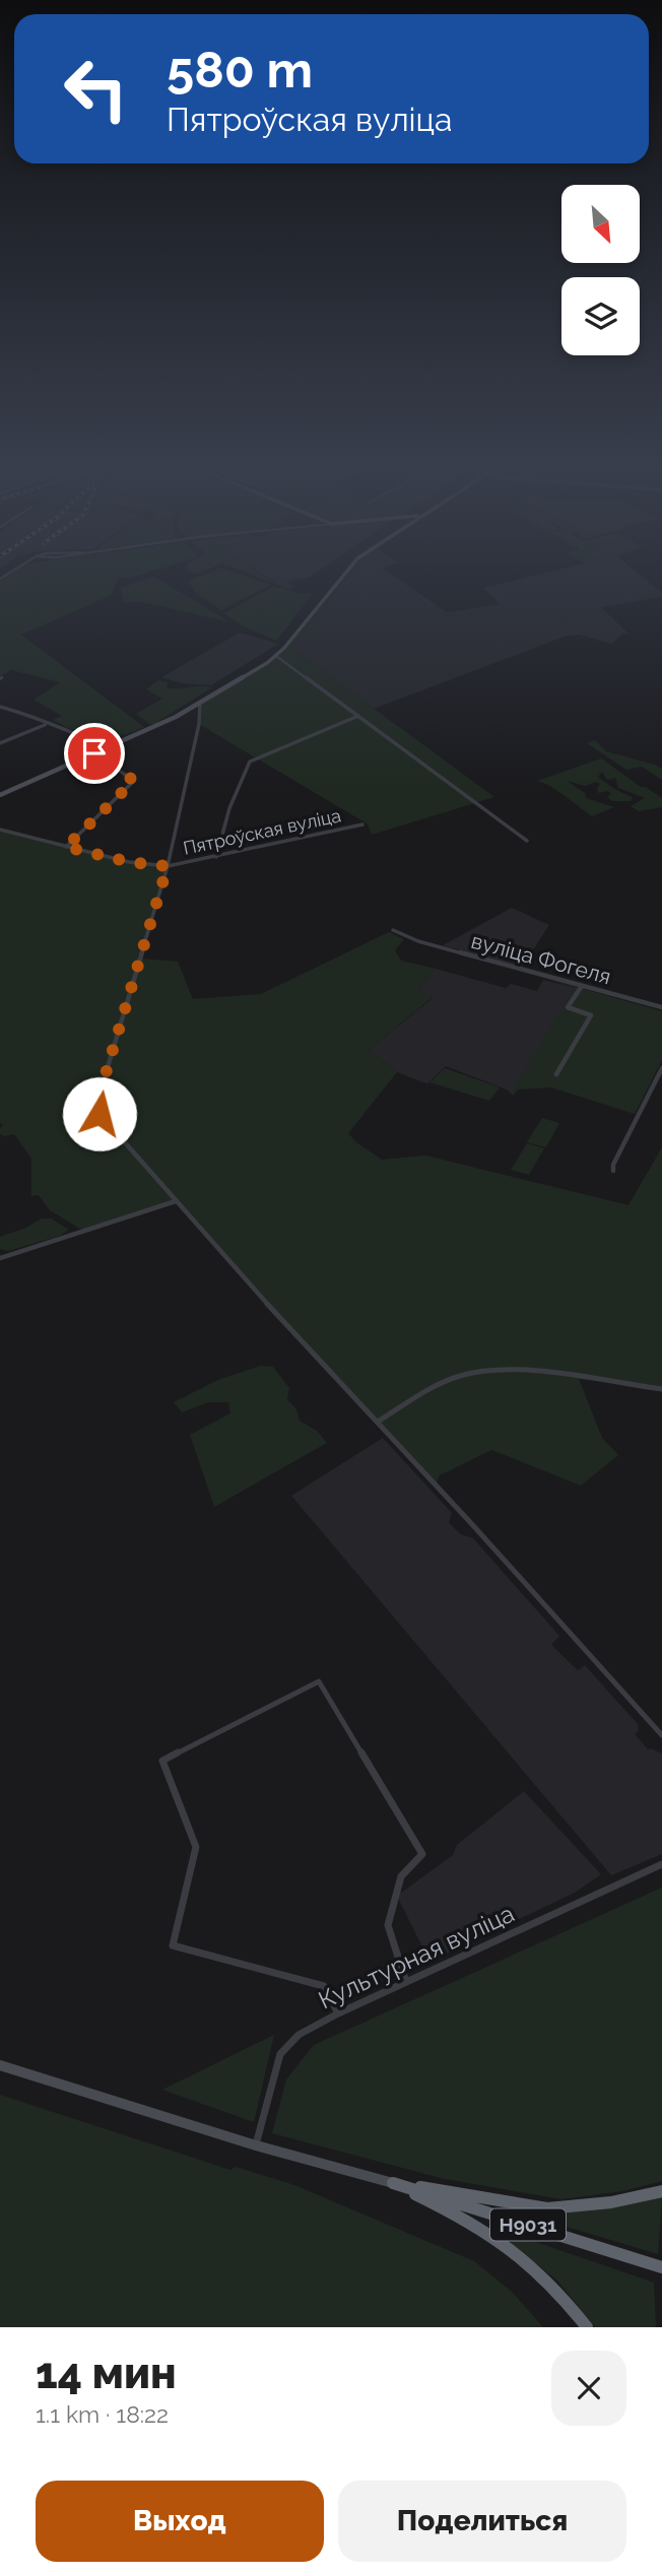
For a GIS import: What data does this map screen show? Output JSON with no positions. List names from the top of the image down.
{
  "streets": {
    "highway": ["Н9031"],
    "street": ["Пятроўская вуліца", "вуліца Фогеля", "Культурная вуліца"]
  },
  "crossings": [
    ["Культурная вуліца", "Н9031"]
  ],
  "north": "bottom right",
  "page": {
    "turn": ["580 m", "Пятроўская вуліца"],
    "heading": ["14 мин", "1.1 km · 18:22"],
    "buttons": ["Выход", "Поделиться"]
  }
}
